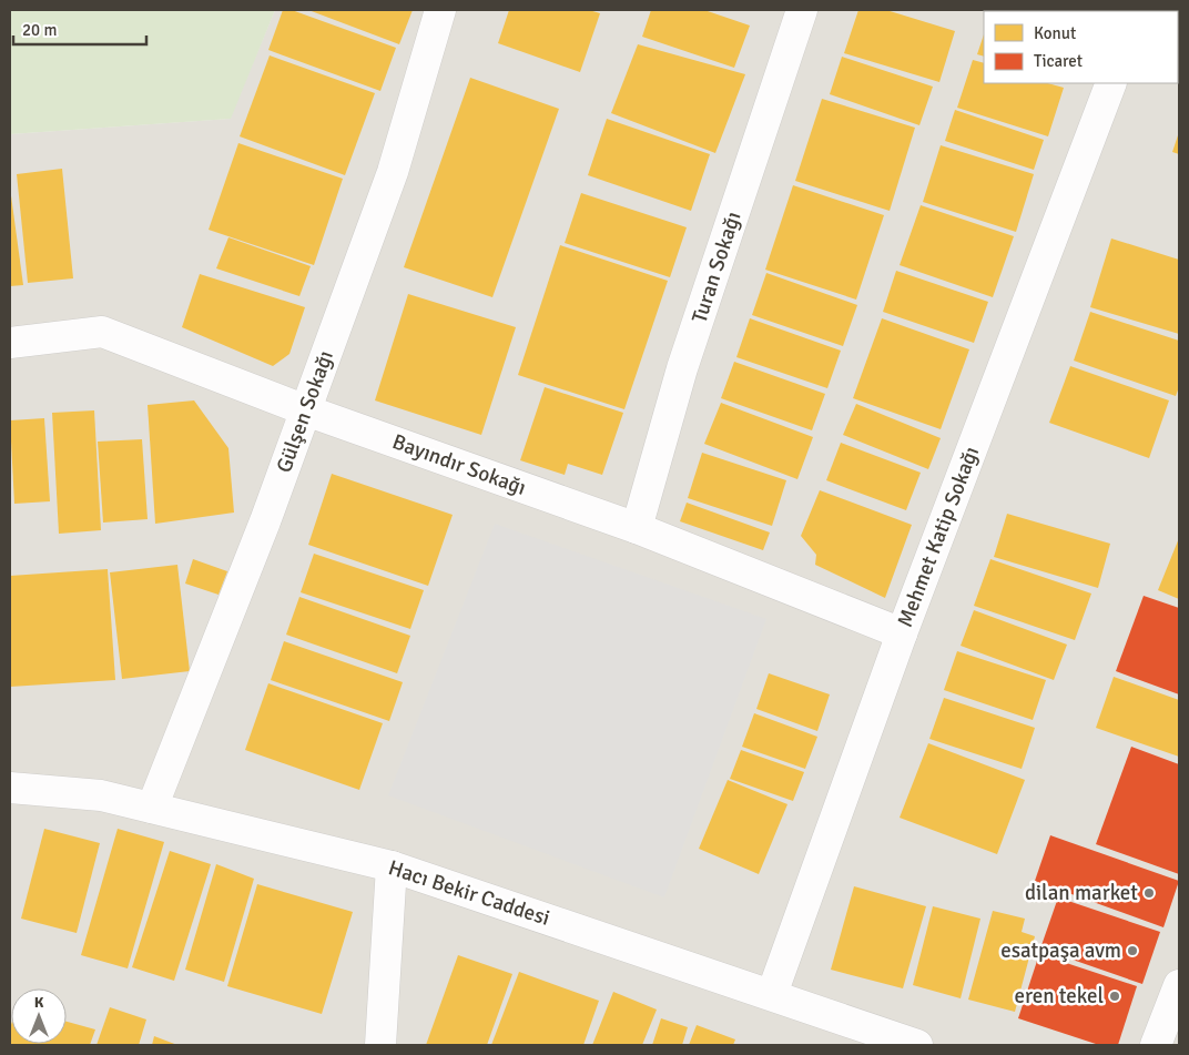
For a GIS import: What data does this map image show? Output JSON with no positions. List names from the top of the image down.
{
  "streets": {
    "street": [
      "Turan Sokağı",
      "Gülşen Sokağı",
      "Bayındır Sokağı",
      "Mehmet Katip Sokağı",
      "Hacı Bekir Caddesi"
    ]
  },
  "crossings": [
    ["Turan Sokağı", "Bayındır Sokağı"],
    ["Gülşen Sokağı", "Bayındır Sokağı"],
    ["Gülşen Sokağı", "Hacı Bekir Caddesi"],
    ["Bayındır Sokağı", "Mehmet Katip Sokağı"],
    ["Mehmet Katip Sokağı", "Hacı Bekir Caddesi"]
  ],
  "places": ["dilan market", "esatpaşa avm", "eren tekel"],
  "legend": ["Konut", "Ticaret"],
  "scale_bar": "20 m",
  "north": "top"
}
